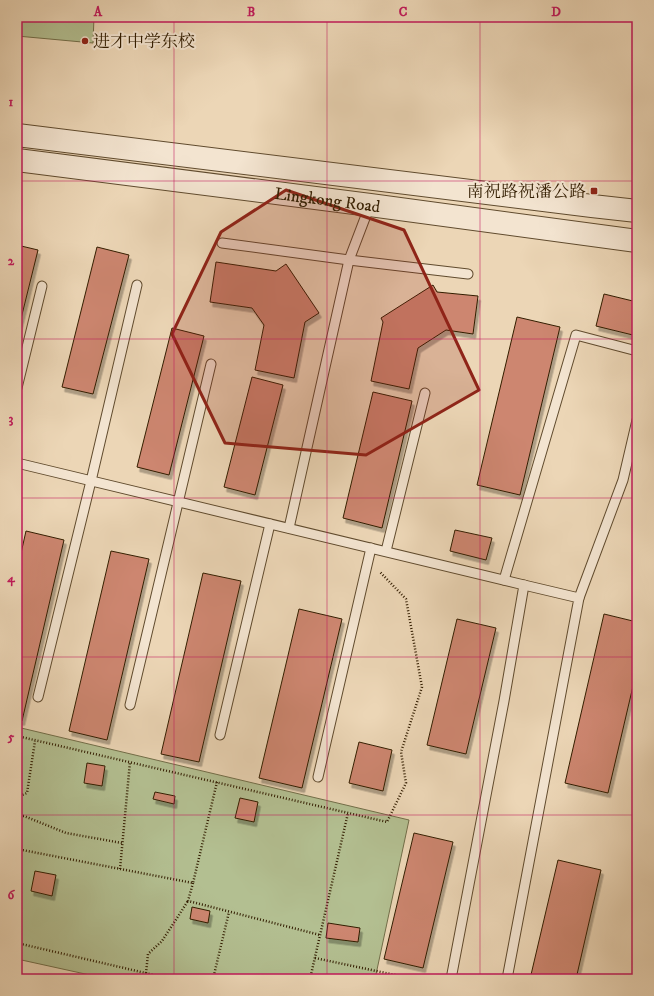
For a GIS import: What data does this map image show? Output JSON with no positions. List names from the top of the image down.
{
  "streets": {
    "street": ["Lingkong Road"]
  },
  "places": {
    "other": ["进才中学东校"],
    "transit": ["南祝路祝潘公路"]
  },
  "grid": {
    "columns": [
      "A",
      "B",
      "C",
      "D"
    ],
    "rows": [
      "1",
      "2",
      "3",
      "4",
      "5",
      "6"
    ]
  }
}
